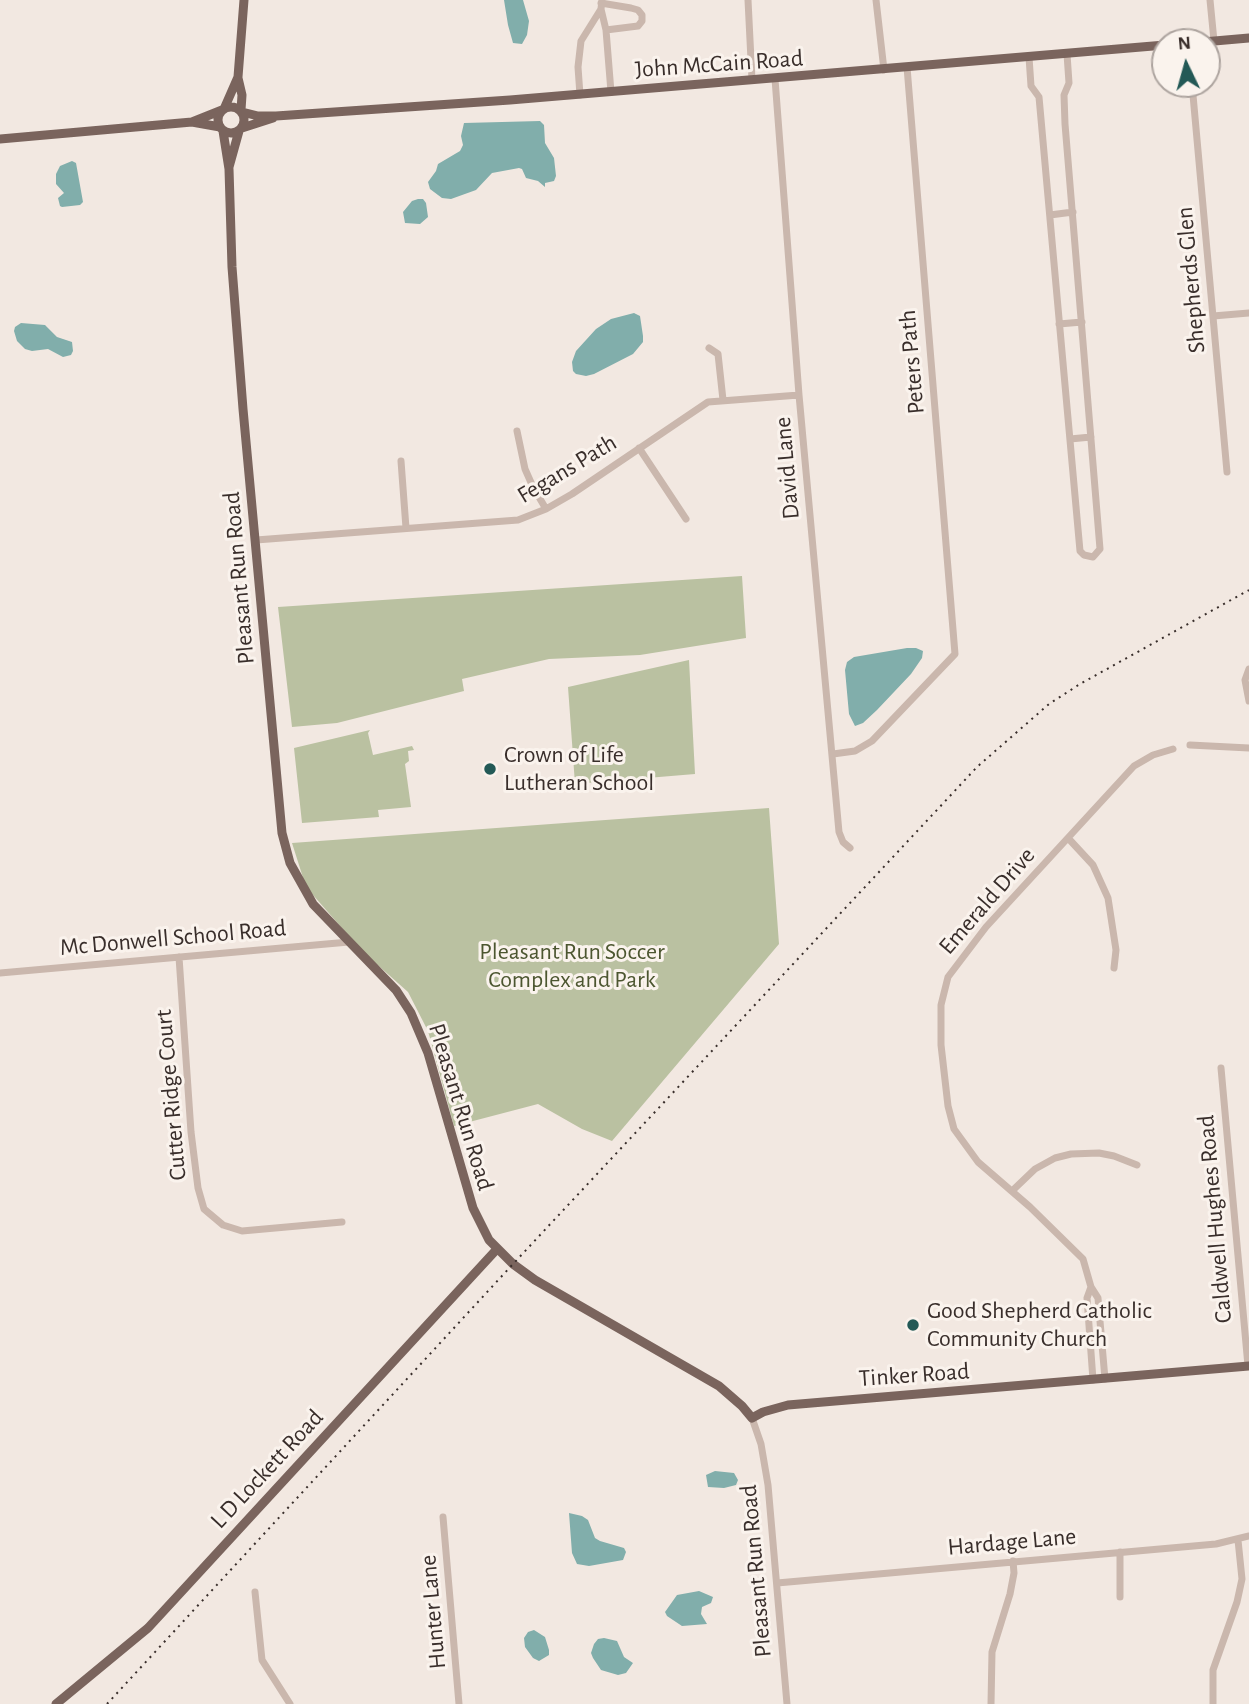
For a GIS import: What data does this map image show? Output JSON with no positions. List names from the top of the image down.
{
  "streets": {
    "main road": [
      "John McCain Road",
      "Pleasant Run Road",
      "Tinker Road",
      "L D Lockett Road"
    ],
    "street": [
      "Shepherds Glen",
      "Peters Path",
      "David Lane",
      "Fegans Path",
      "Emerald Drive",
      "Mc Donwell School Road",
      "Cutter Ridge Court",
      "Caldwell Hughes Road",
      "Hardage Lane",
      "Hunter Lane"
    ]
  },
  "crossings": [
    ["John McCain Road", "Peters Path"],
    ["John McCain Road", "David Lane"],
    ["John McCain Road", "Pleasant Run Road"],
    ["Peters Path", "David Lane"],
    ["David Lane", "Fegans Path"],
    ["Fegans Path", "Pleasant Run Road"],
    ["Pleasant Run Road", "Mc Donwell School Road"],
    ["Pleasant Run Road", "Tinker Road"],
    ["Pleasant Run Road", "L D Lockett Road"],
    ["Pleasant Run Road", "Hardage Lane"],
    ["Emerald Drive", "Tinker Road"],
    ["Mc Donwell School Road", "Cutter Ridge Court"],
    ["Caldwell Hughes Road", "Tinker Road"]
  ],
  "parks": ["Pleasant Run Soccer Complex and Park"],
  "places": ["Crown of Life Lutheran School", "Good Shepherd Catholic Community Church"],
  "north": "top"
}
